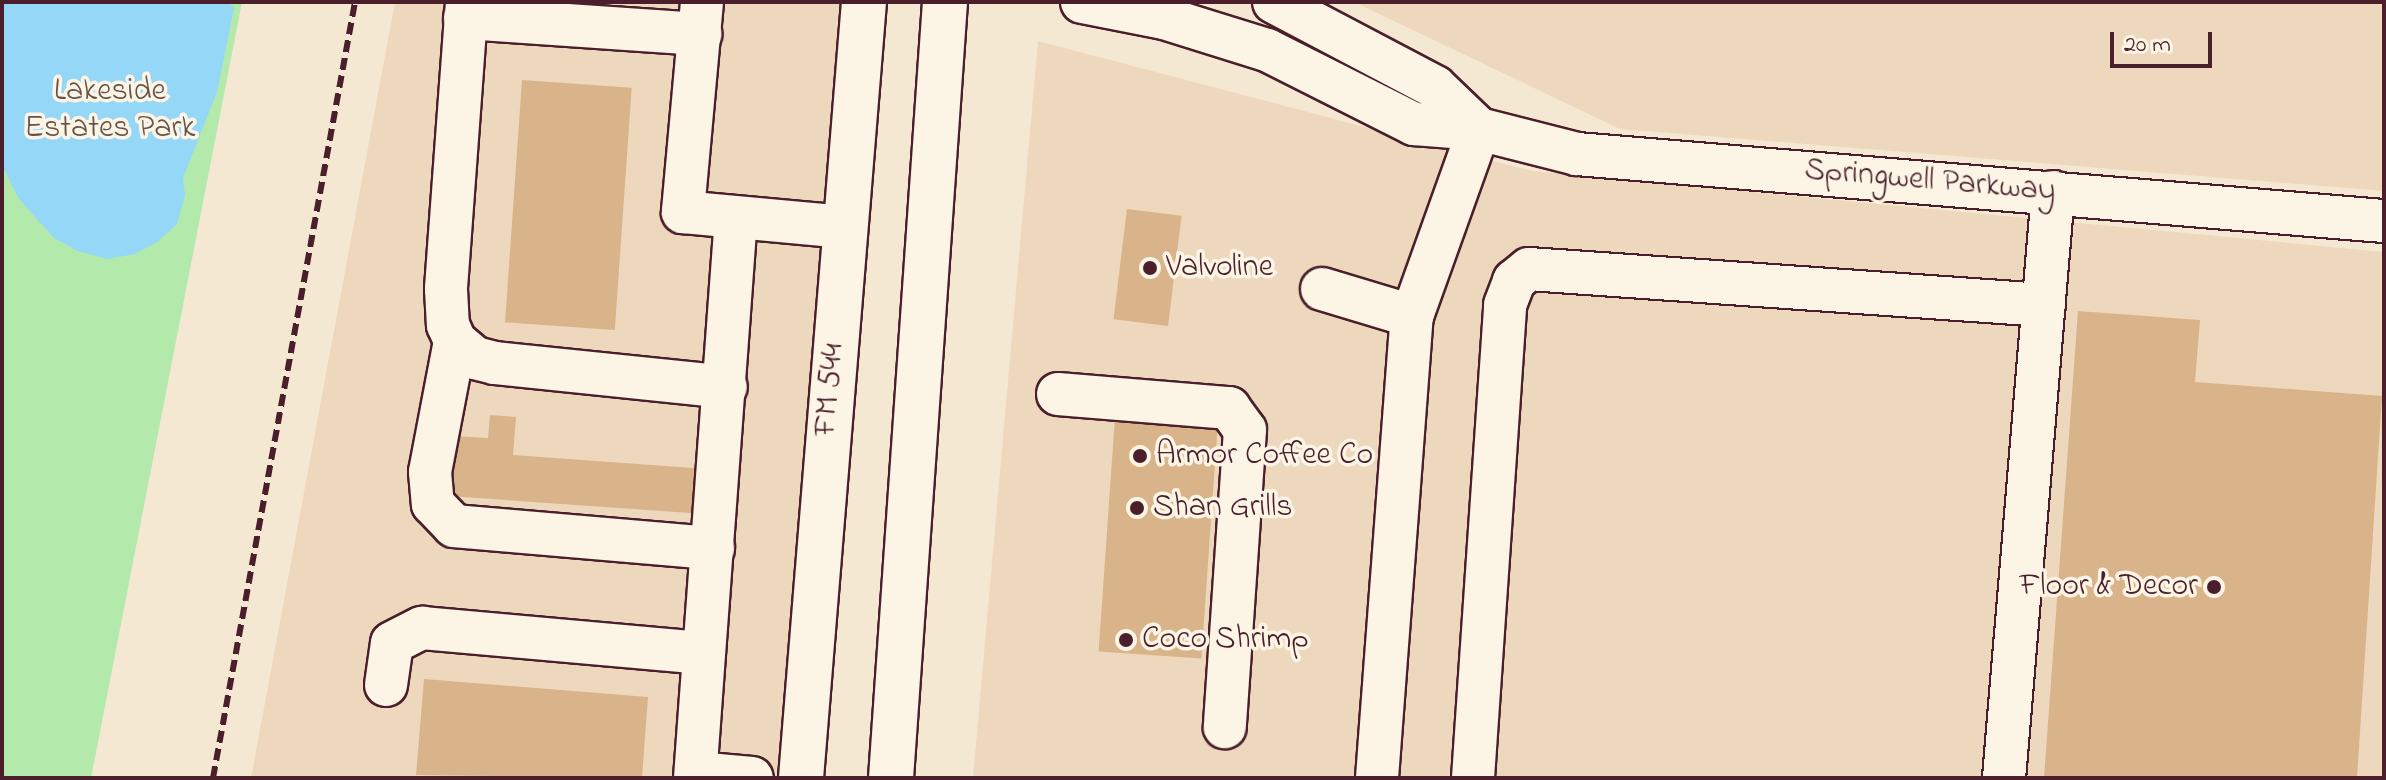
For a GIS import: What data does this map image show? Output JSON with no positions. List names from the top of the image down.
{
  "streets": {
    "main road": ["FM 544"],
    "street": ["Springwell Parkway"]
  },
  "parks": ["Lakeside Estates Park"],
  "places": [
    "Valvoline",
    "Armor Coffee Co",
    "Shan Grills",
    "Floor & Decor",
    "Coco Shrimp"
  ],
  "scale_bar": "20 m"
}
